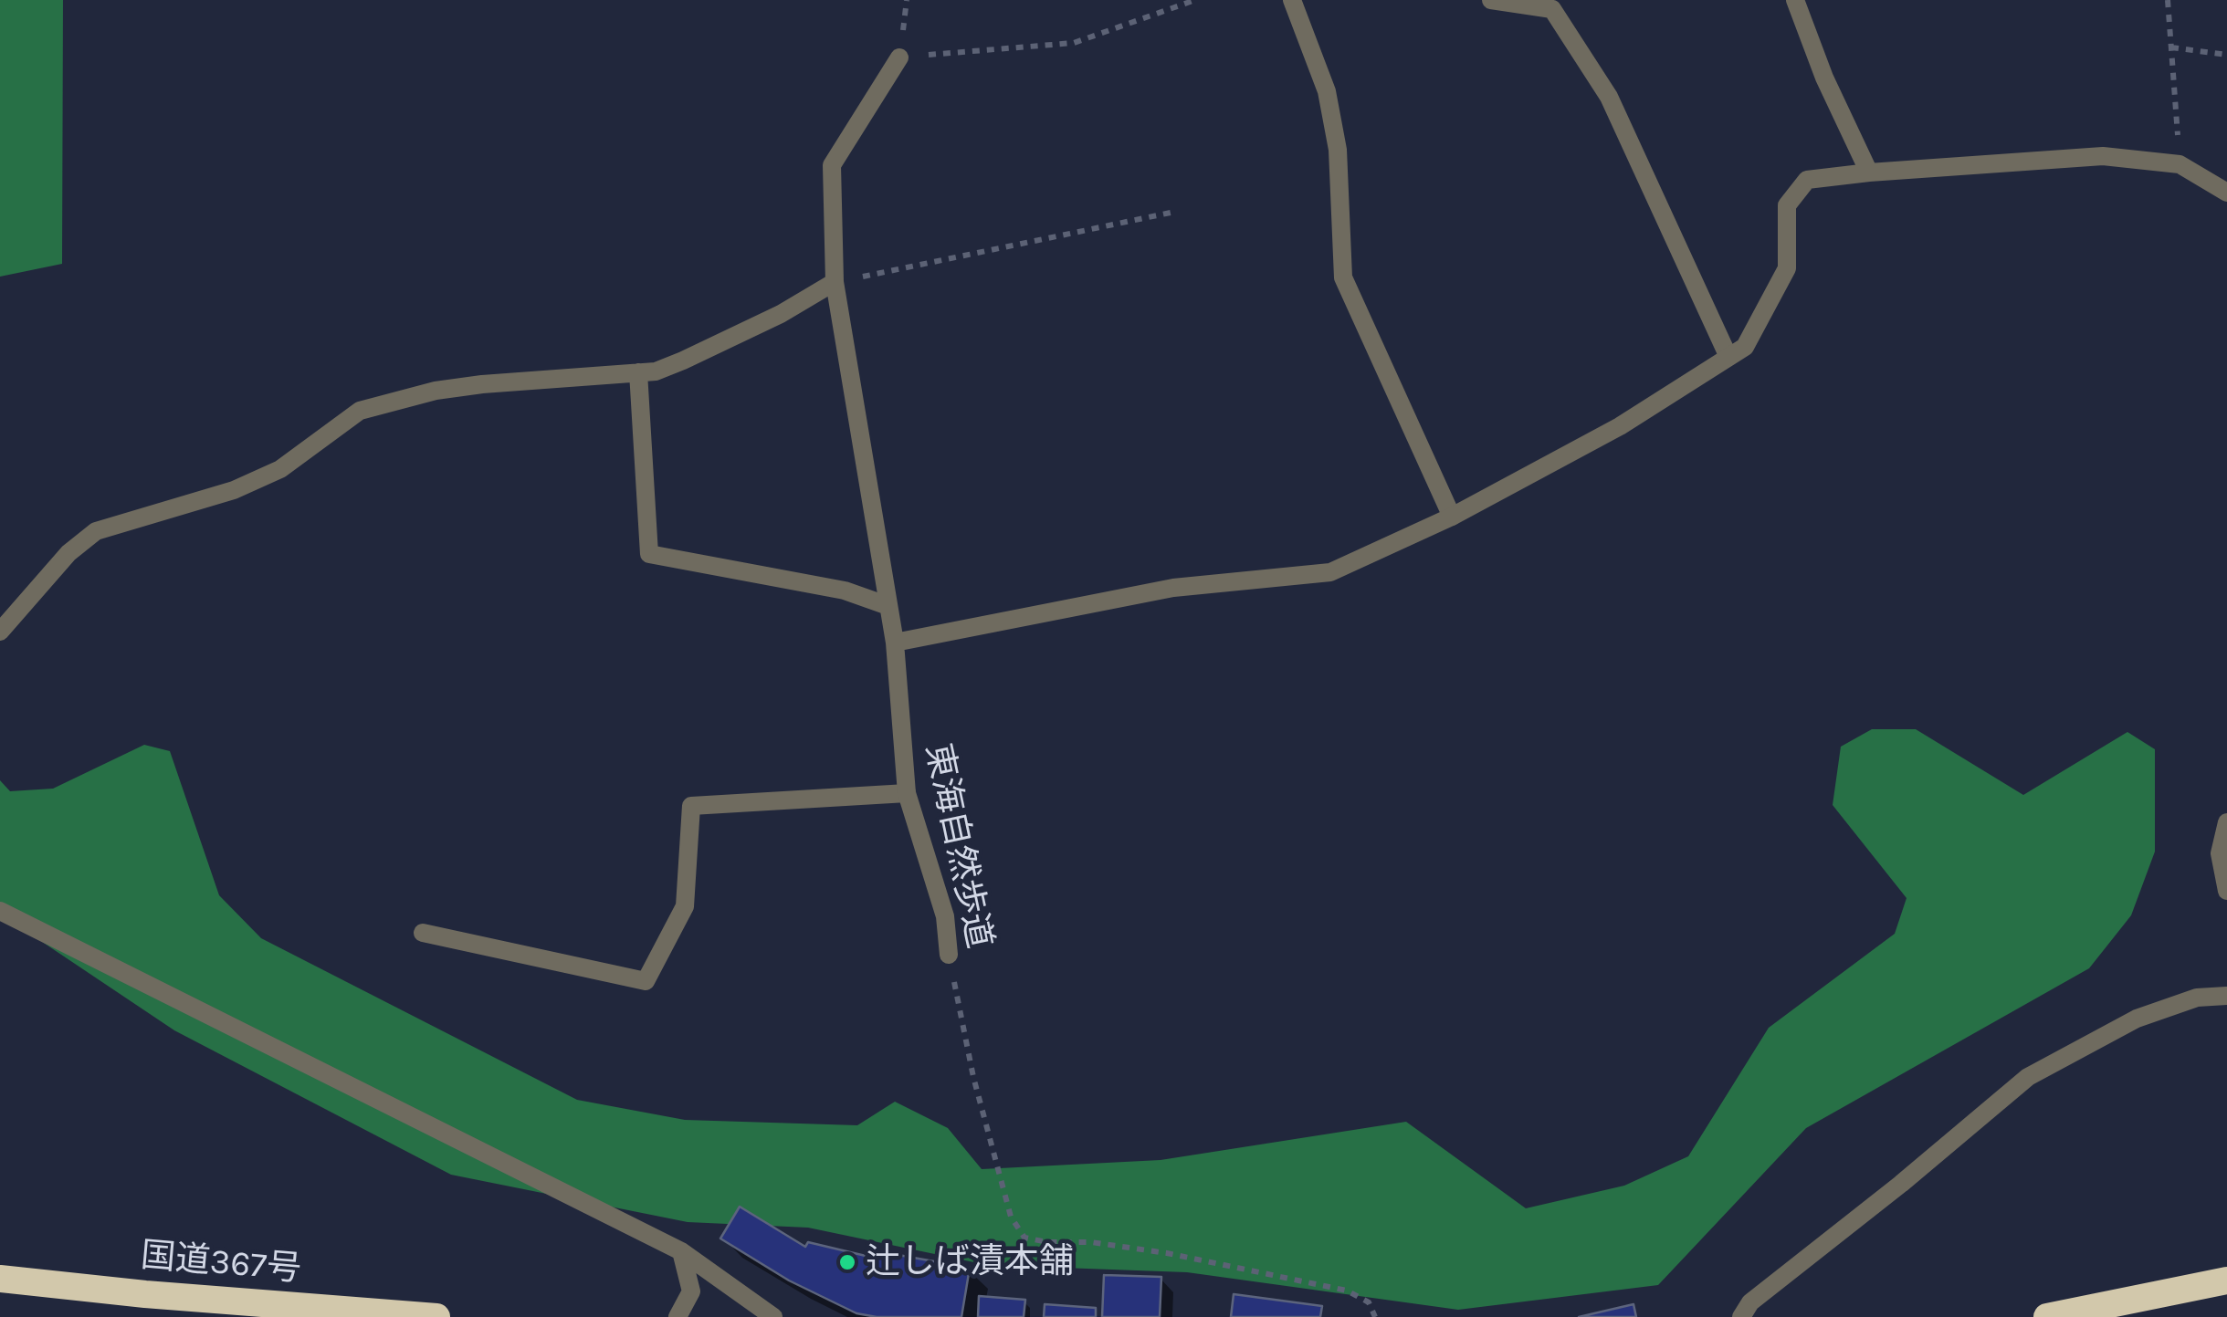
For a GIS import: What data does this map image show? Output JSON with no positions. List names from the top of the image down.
{
  "streets": {
    "highway": ["国道367号"],
    "street": ["東海自然歩道"]
  },
  "places": ["辻しば漬本舗"]
}
